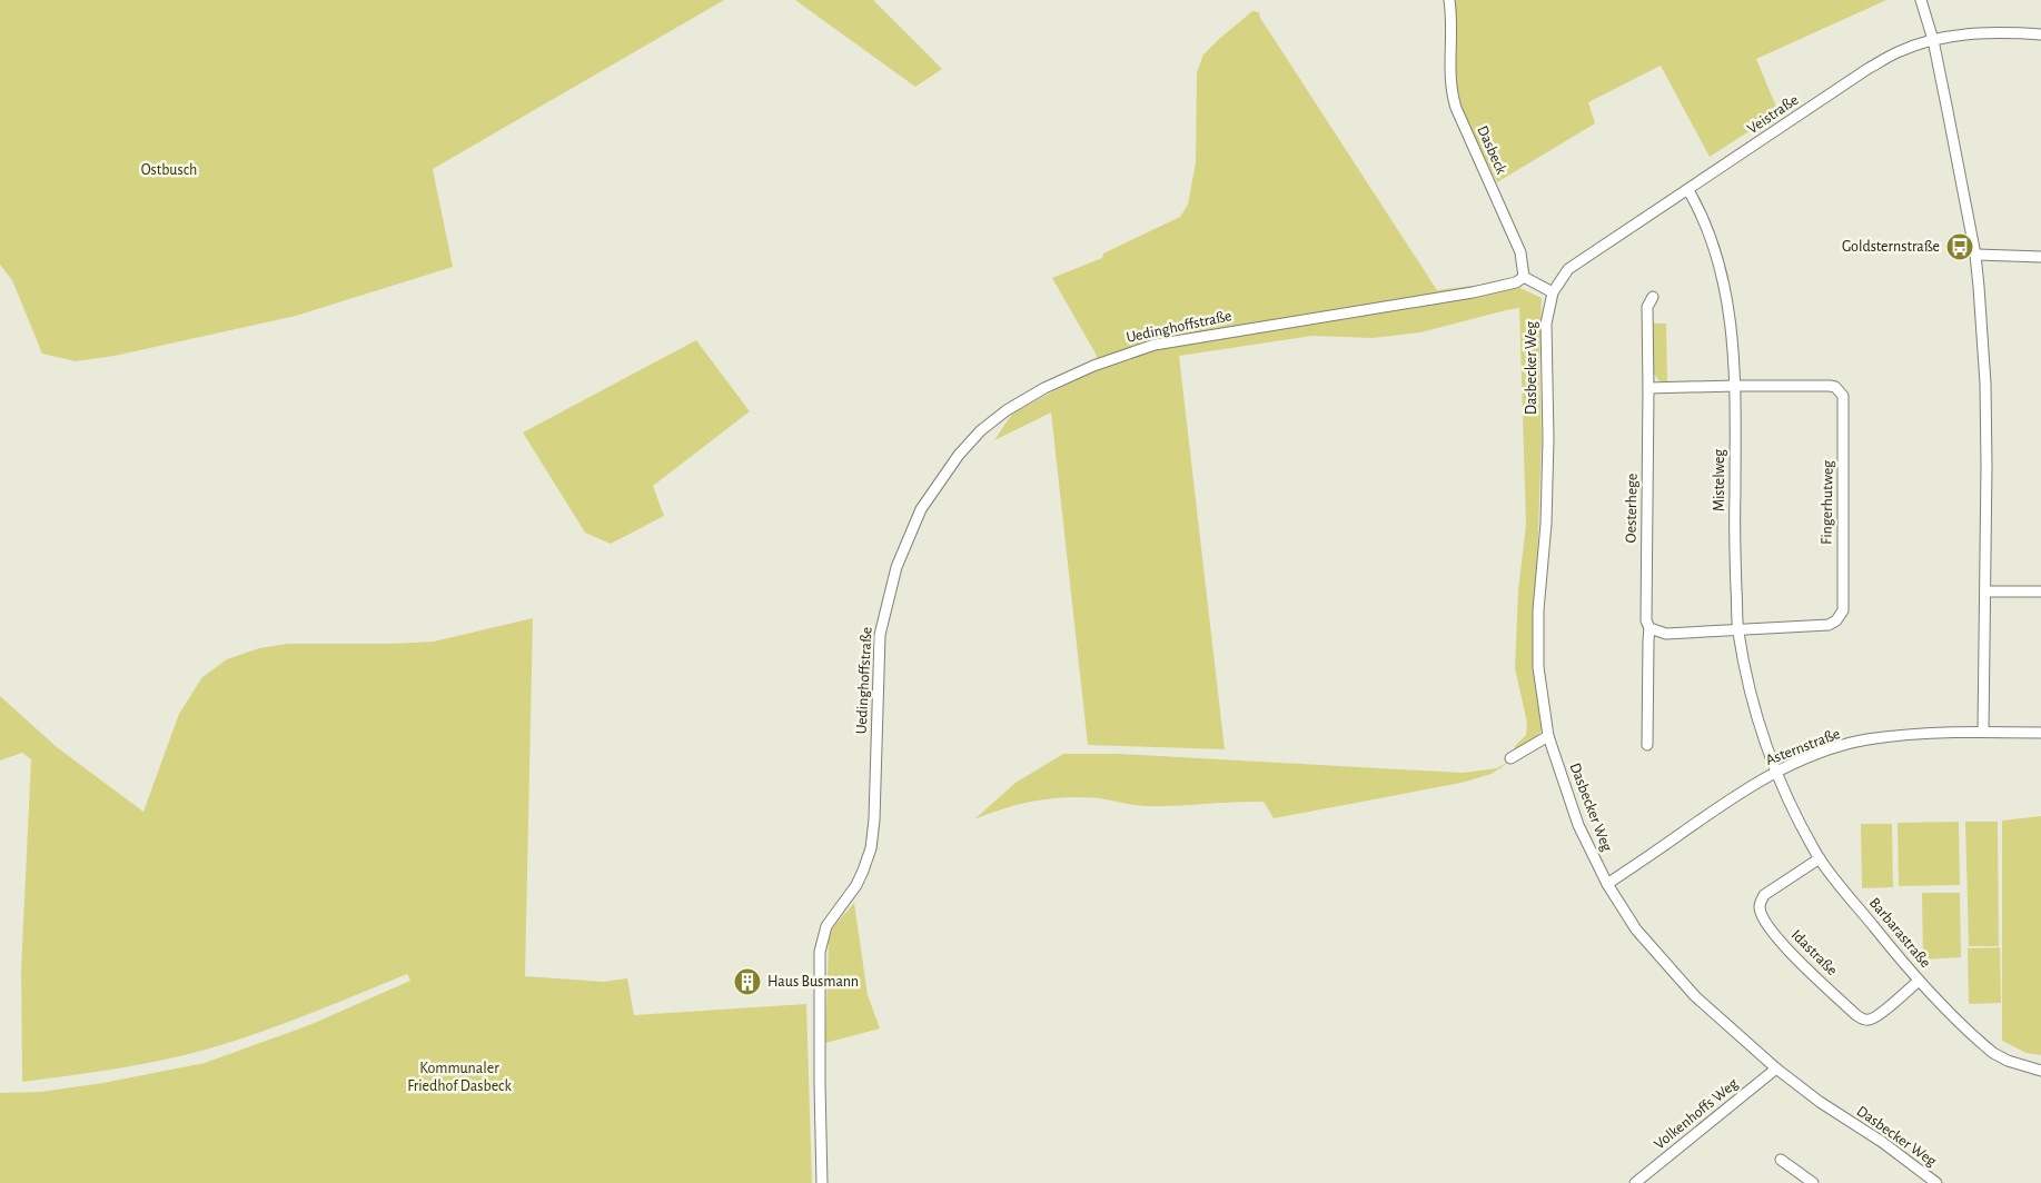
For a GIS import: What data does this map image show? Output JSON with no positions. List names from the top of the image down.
{
  "streets": {
    "street": [
      "Veistraße",
      "Dasbeck",
      "Uedinghoffstraße",
      "Dasbecker Weg",
      "Mistelweg",
      "Fingerhutweg",
      "Oesterhege",
      "Asternstraße",
      "Barbarastraße",
      "Idastraße",
      "Volkenhoffs Weg"
    ]
  },
  "crossings": [
    ["Veistraße", "Dasbecker Weg"],
    ["Veistraße", "Mistelweg"],
    ["Dasbeck", "Uedinghoffstraße"],
    ["Dasbecker Weg", "Asternstraße"],
    ["Dasbecker Weg", "Volkenhoffs Weg"],
    ["Mistelweg", "Fingerhutweg"],
    ["Mistelweg", "Asternstraße"],
    ["Mistelweg", "Barbarastraße"],
    ["Asternstraße", "Barbarastraße"],
    ["Barbarastraße", "Idastraße"]
  ],
  "parks": ["Ostbusch", "Kommunaler Friedhof Dasbeck"],
  "places": {
    "bus stop": ["Goldsternstraße"],
    "building": ["Haus Busmann"]
  }
}
